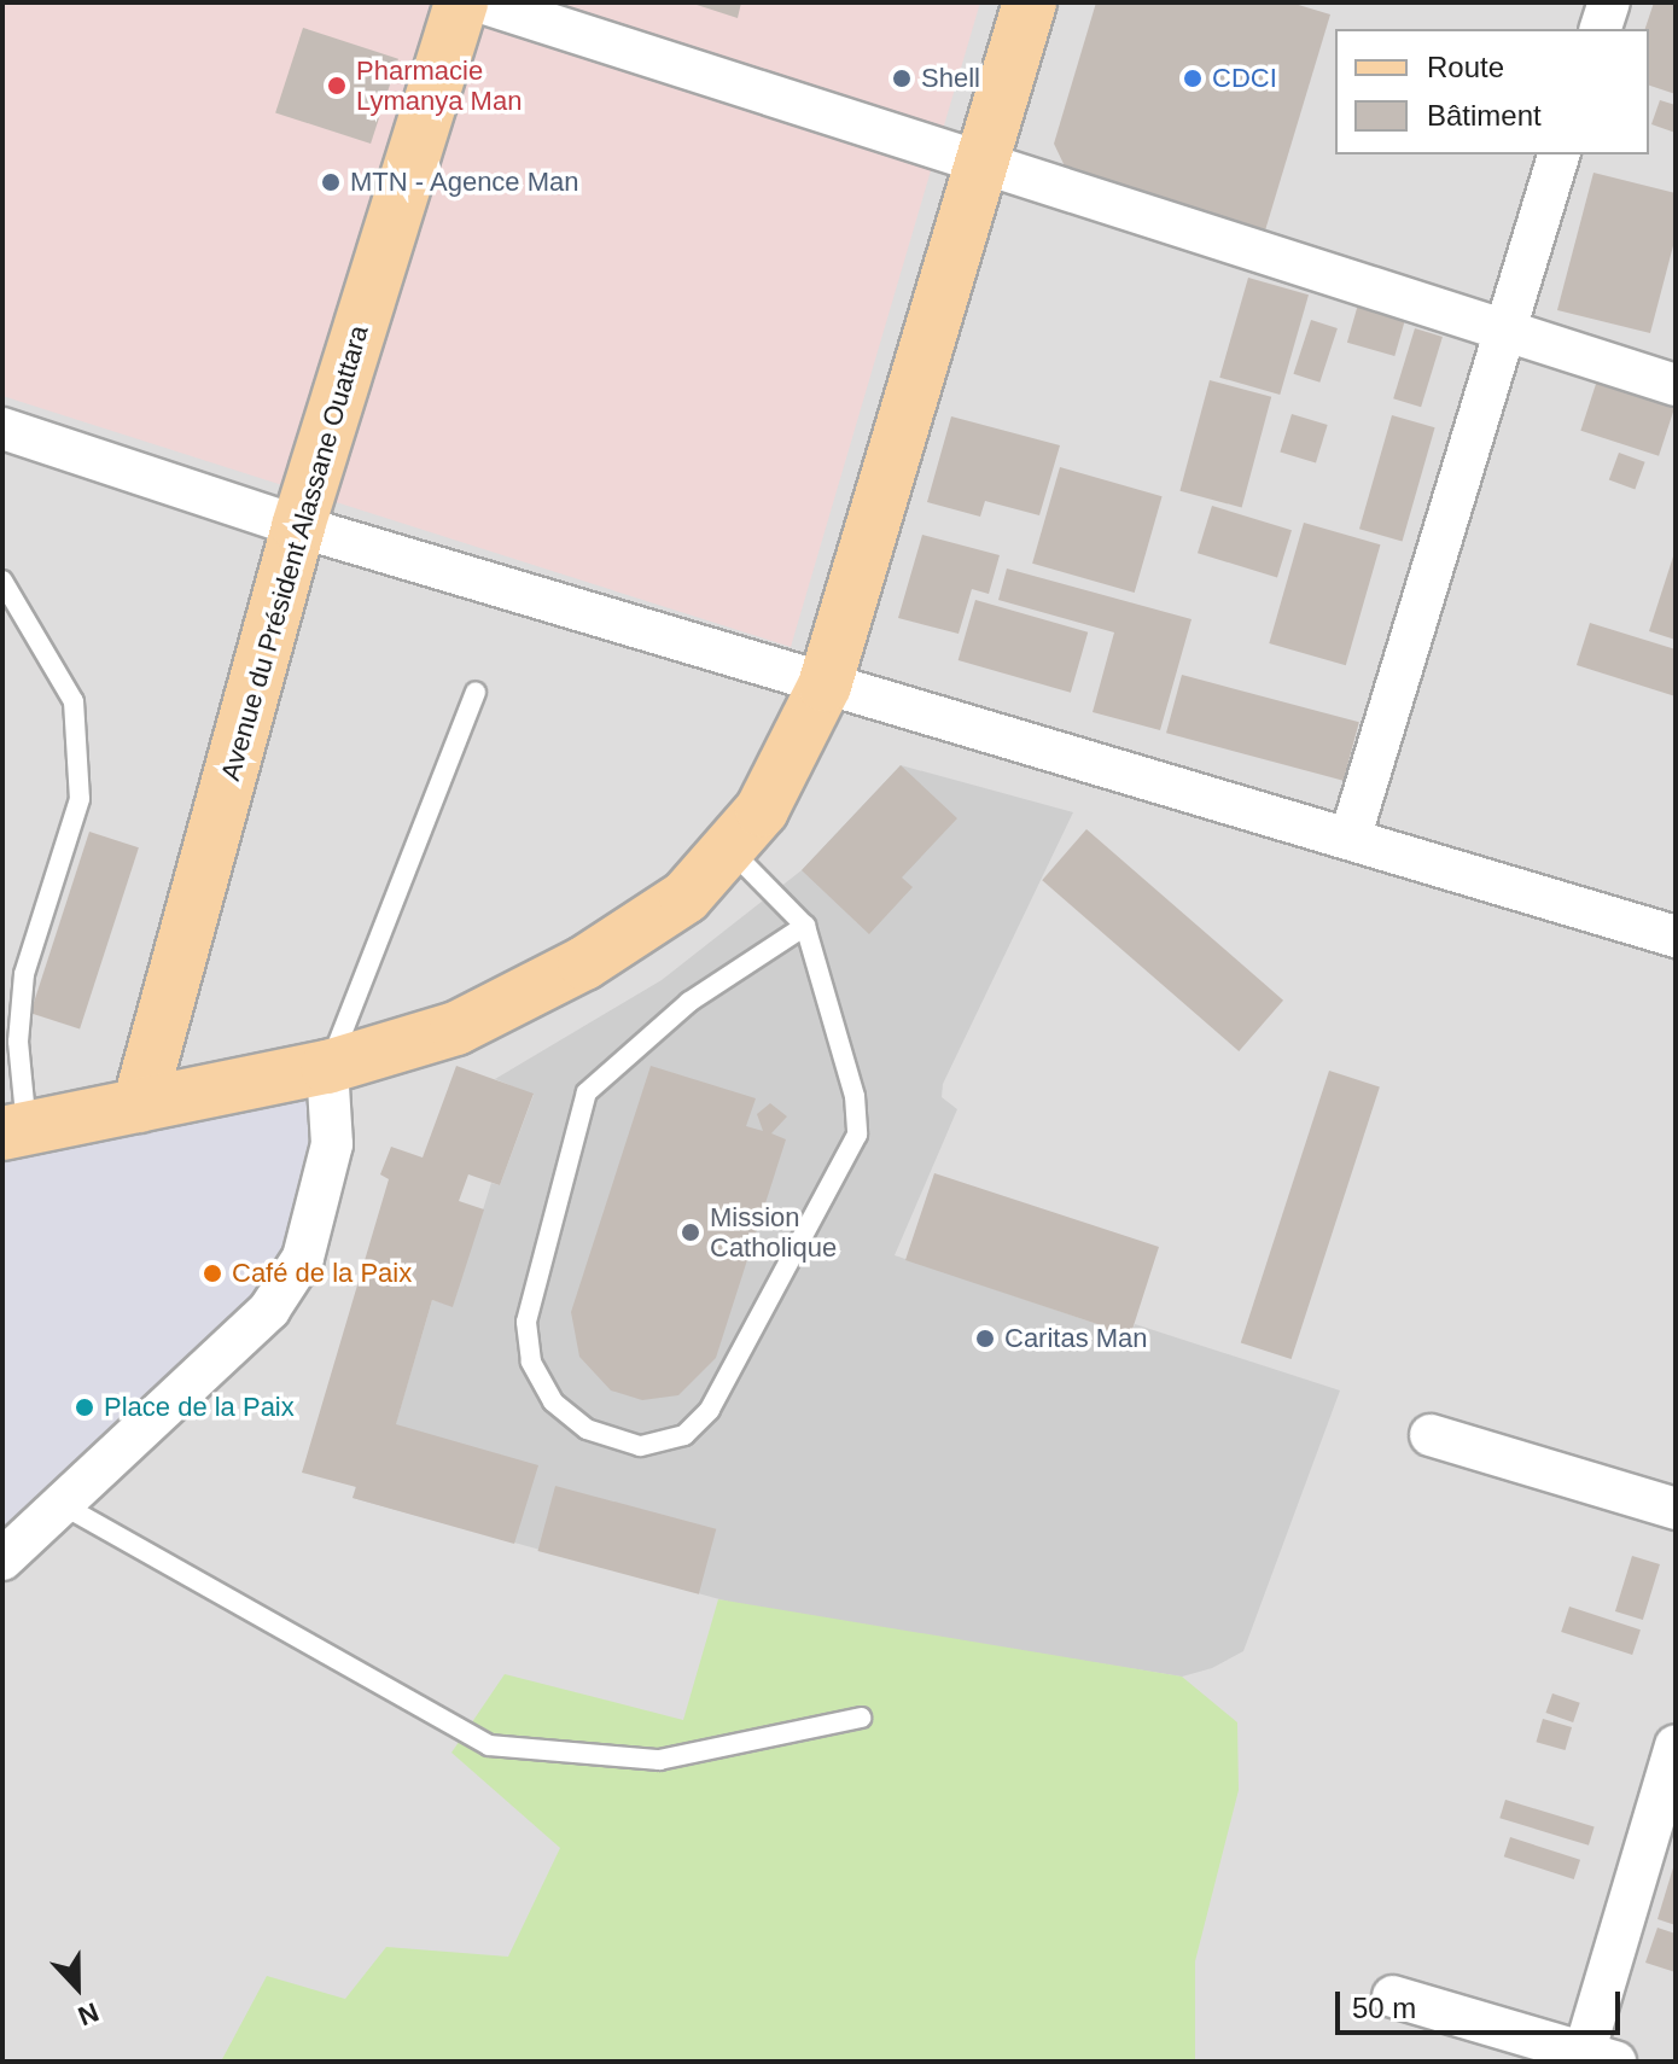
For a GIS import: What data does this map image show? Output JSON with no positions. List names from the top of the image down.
{
  "streets": {
    "main road": ["Avenue du Président Alassane Ouattara"]
  },
  "places": [
    "Shell",
    "CDCI",
    "Pharmacie Lymanya Man",
    "MTN - Agence Man",
    "Mission Catholique",
    "Café de la Paix",
    "Caritas Man",
    "Place de la Paix"
  ],
  "legend": ["Route", "Bâtiment"],
  "scale_bar": "50 m",
  "north": "bottom"
}
